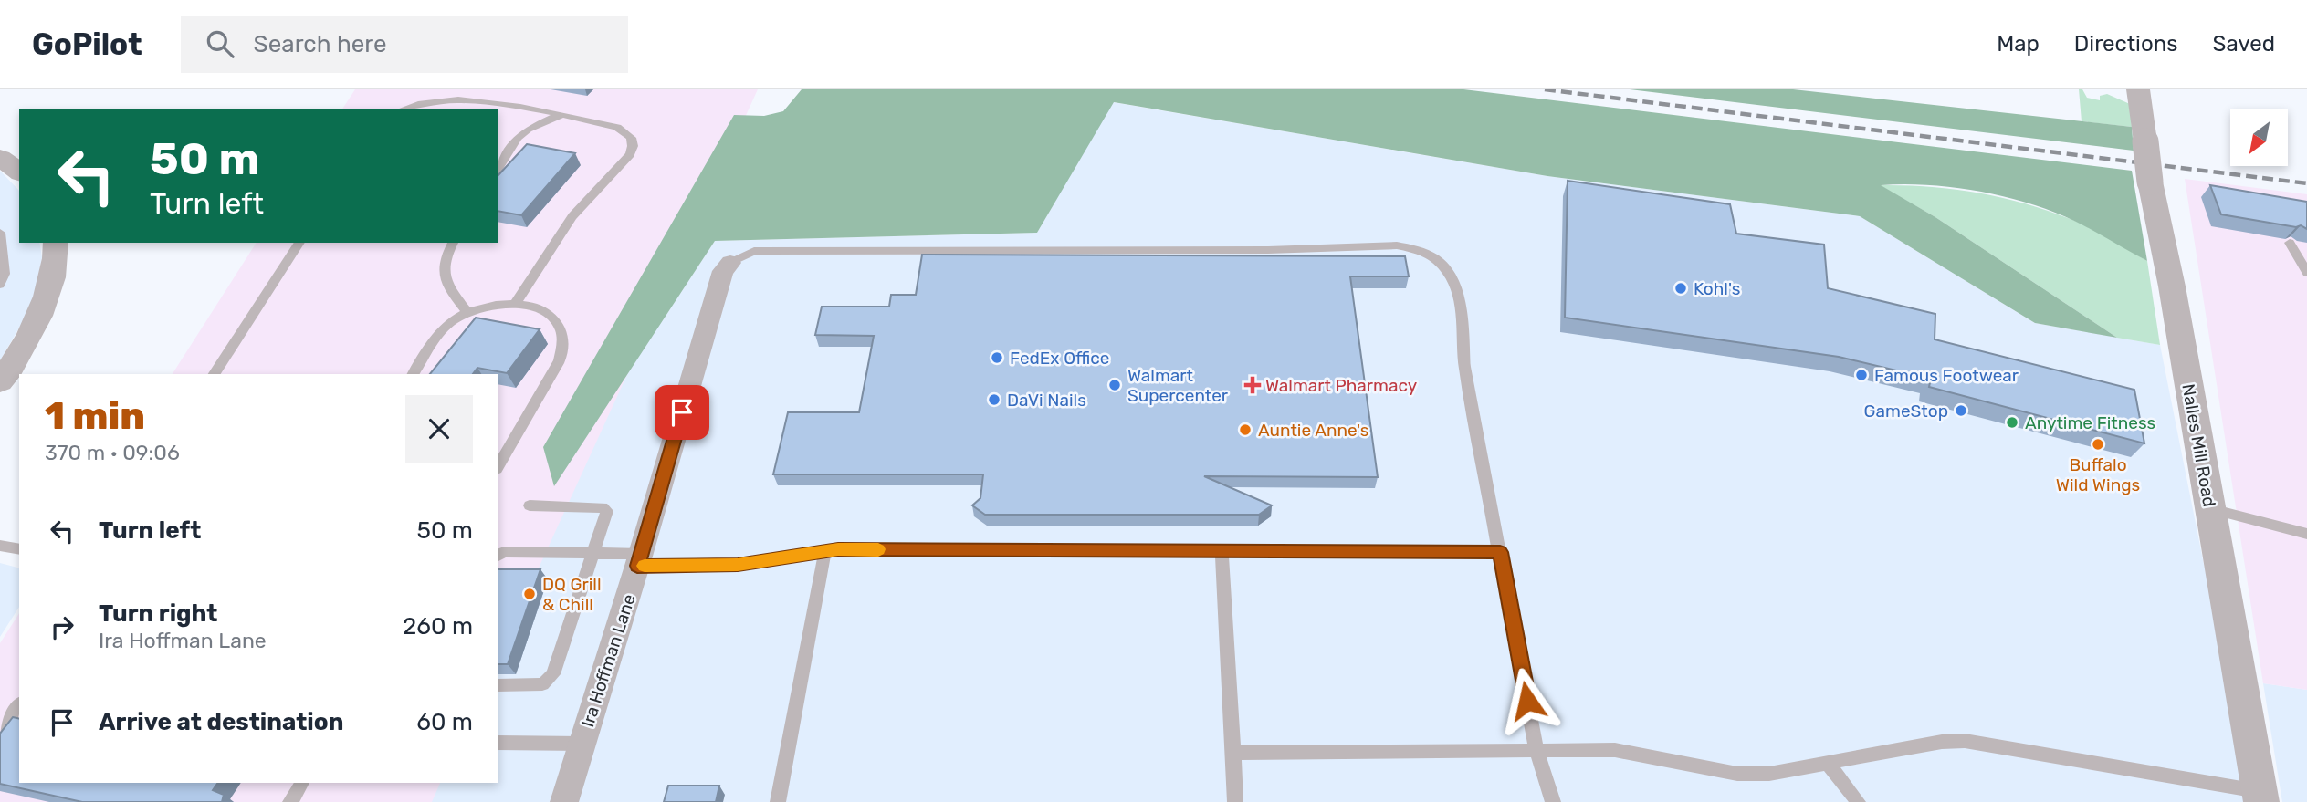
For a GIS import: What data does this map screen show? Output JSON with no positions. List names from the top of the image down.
{
  "streets": {
    "street": ["Nalles Mill Road", "Ira Hoffman Lane"]
  },
  "places": {
    "other": [
      "Kohl's",
      "FedEx Office",
      "Famous Footwear",
      "Walmart Supercenter",
      "DaVi Nails",
      "GameStop",
      "Anytime Fitness",
      "Auntie Anne's",
      "Buffalo Wild Wings",
      "DQ Grill & Chill"
    ],
    "health": ["Walmart Pharmacy"]
  },
  "north": "bottom left",
  "page": {
    "header": "GoPilot",
    "search": "Search here",
    "nav": ["Map", "Directions", "Saved"],
    "turn": ["50 m", "Turn left"],
    "heading": ["1 min", "370 m · 09:06"],
    "list": [
      {
        "name": "Turn left",
        "value": "50 m"
      },
      {
        "name": "Turn right",
        "note": "Ira Hoffman Lane",
        "value": "260 m"
      },
      {
        "name": "Arrive at destination",
        "value": "60 m"
      }
    ]
  }
}
